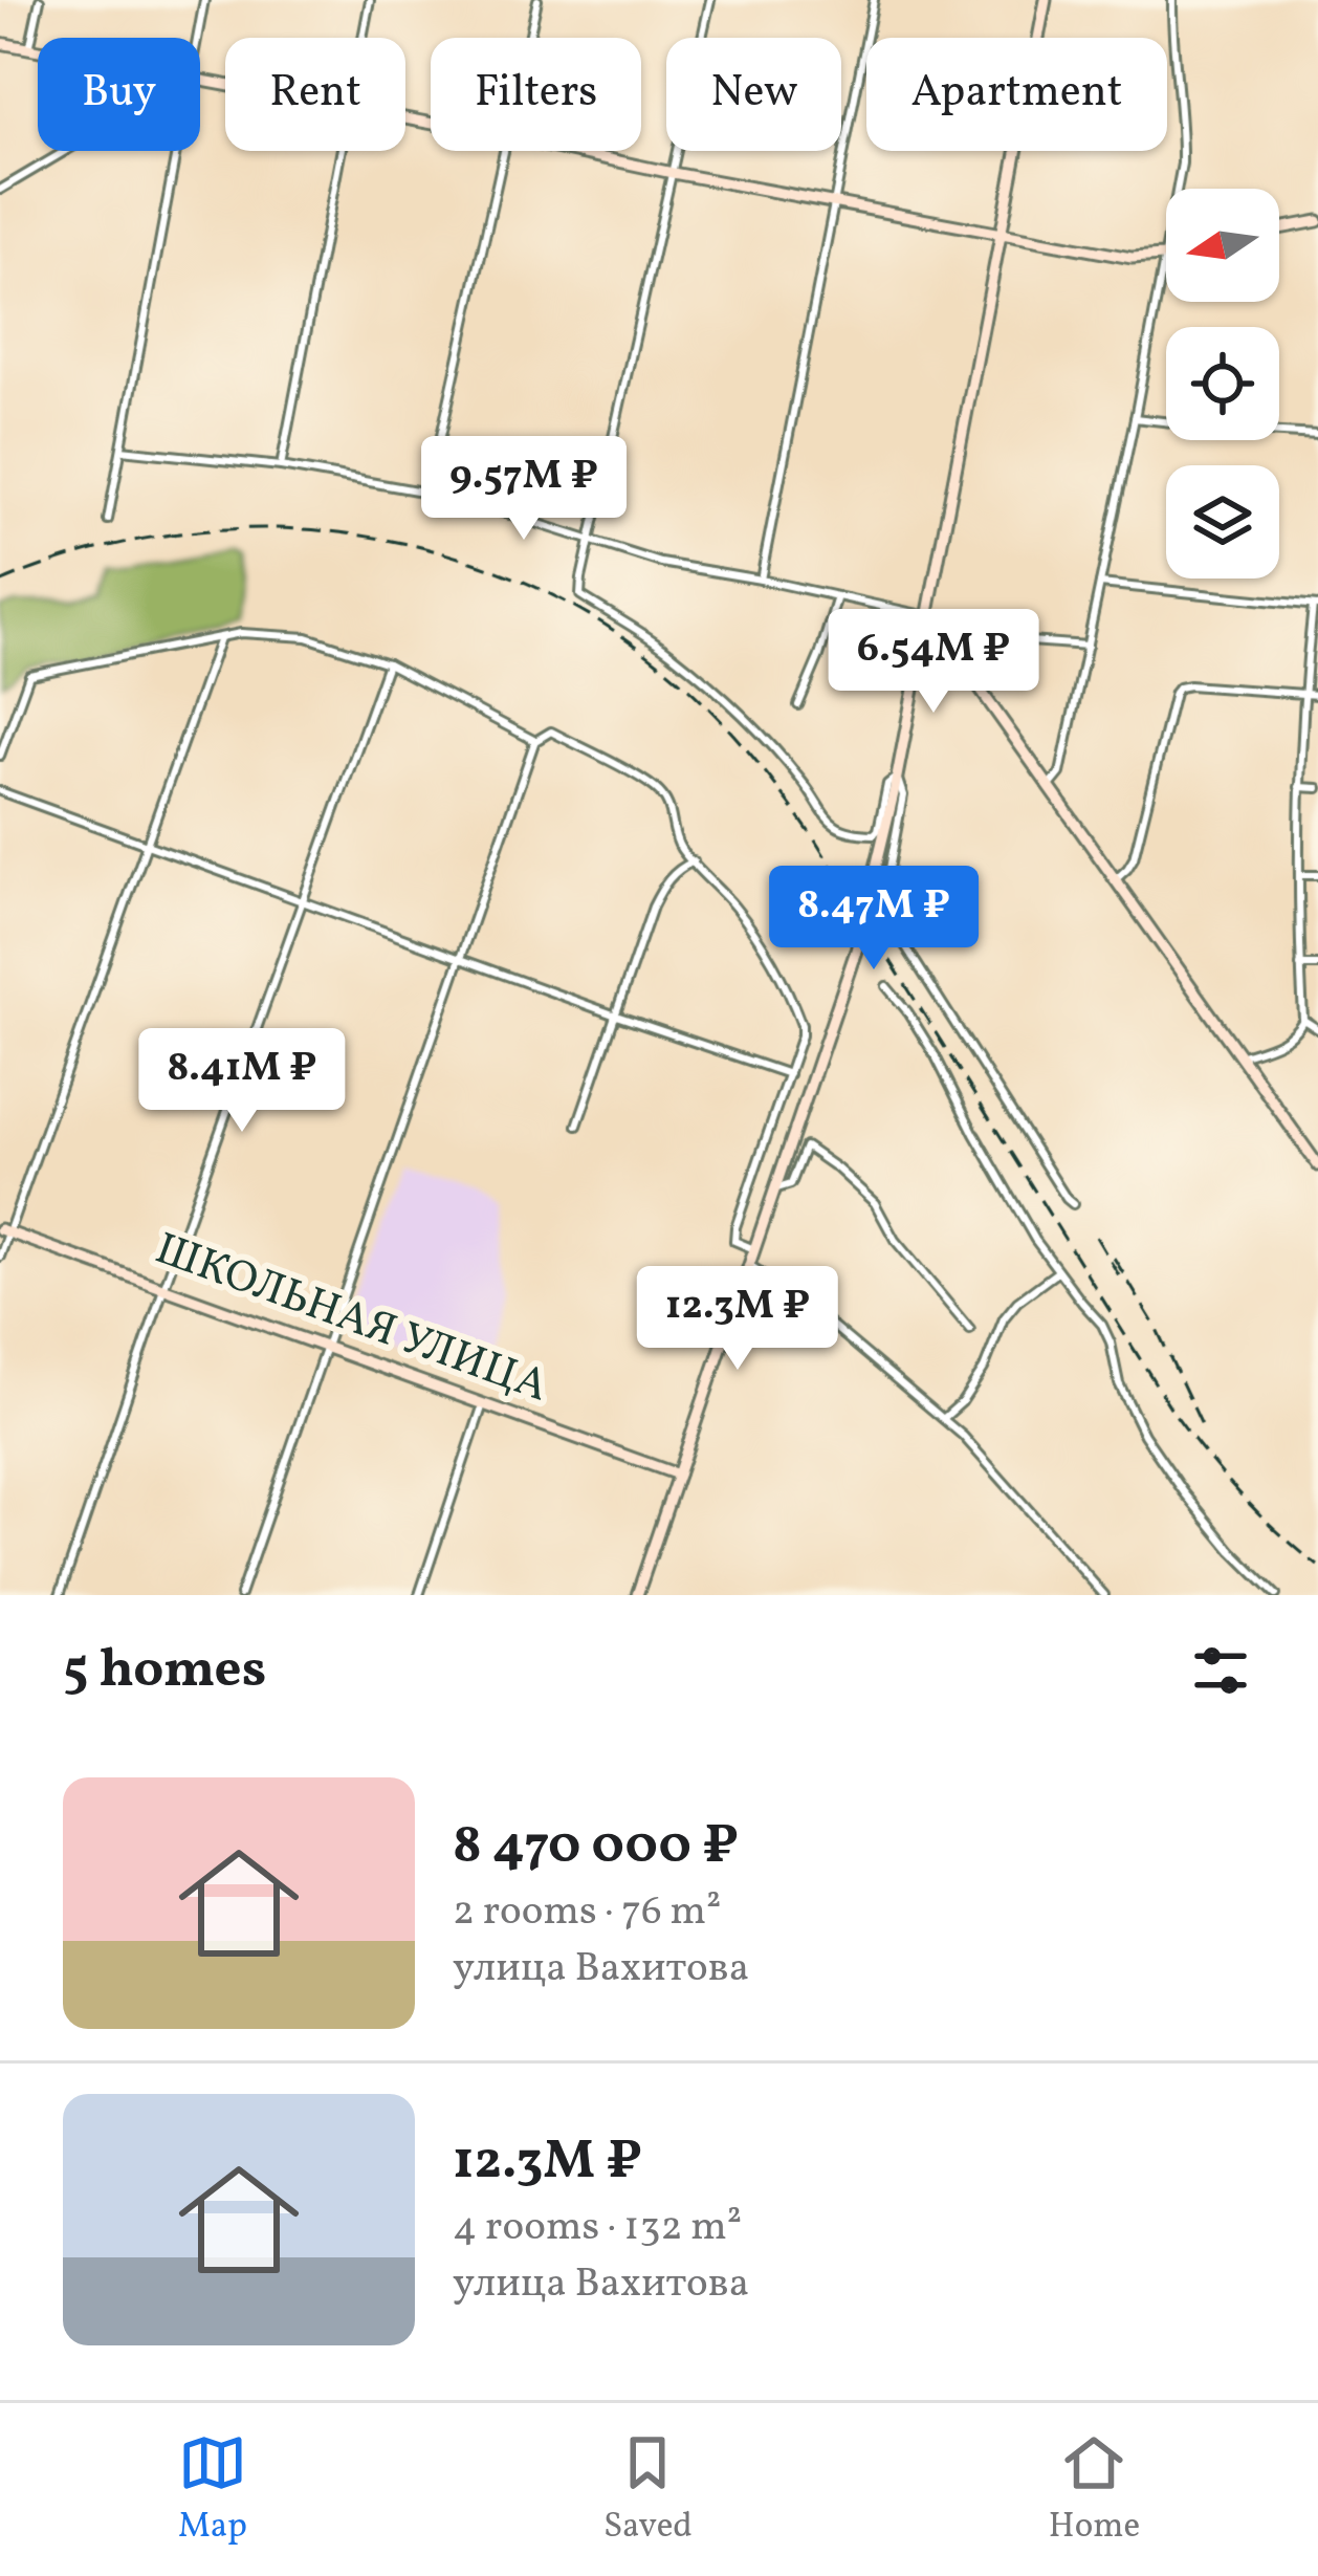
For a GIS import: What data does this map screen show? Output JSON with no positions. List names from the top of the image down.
{
  "streets": {
    "street": ["ШКОЛЬНАЯ УЛИЦА"]
  },
  "north": "left",
  "page": {
    "chip": [
      "Buy",
      "Rent",
      "Filters",
      "New",
      "Apartment"
    ],
    "price": [
      "9.57M ₽",
      "6.54M ₽",
      "8.47M ₽",
      "8.41M ₽",
      "12.3M ₽"
    ],
    "heading": "5 homes",
    "list": [
      {
        "name": "8 470 000 ₽",
        "note": "2 rooms · 76 m² · улица Вахитова"
      },
      {
        "name": "12.3M ₽",
        "note": "4 rooms · 132 m² · улица Вахитова"
      }
    ],
    "tabs": ["Map", "Saved", "Home"]
  }
}
